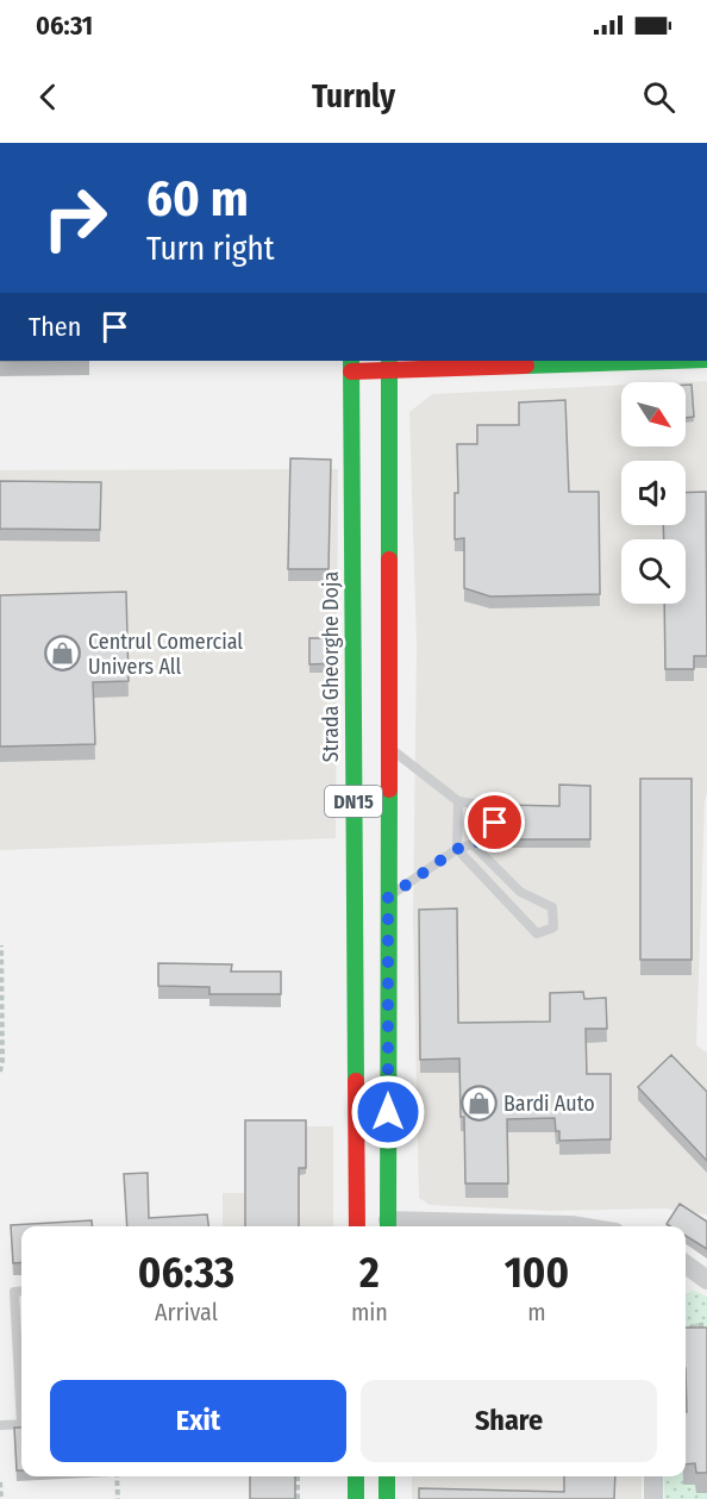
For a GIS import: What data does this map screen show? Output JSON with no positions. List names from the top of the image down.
{
  "streets": {
    "main road": ["Strada Gheorghe Doja", "DN15"]
  },
  "places": {
    "shop": ["Centrul Comercial Univers All", "Bardi Auto"]
  },
  "north": "bottom right",
  "page": {
    "status": "06:31",
    "header": "Turnly",
    "turn": ["60 m", "Turn right"],
    "then": "Then",
    "eta": [
      "06:33",
      "Arrival",
      "2",
      "min",
      "100",
      "m"
    ],
    "buttons": ["Exit", "Share"]
  }
}
